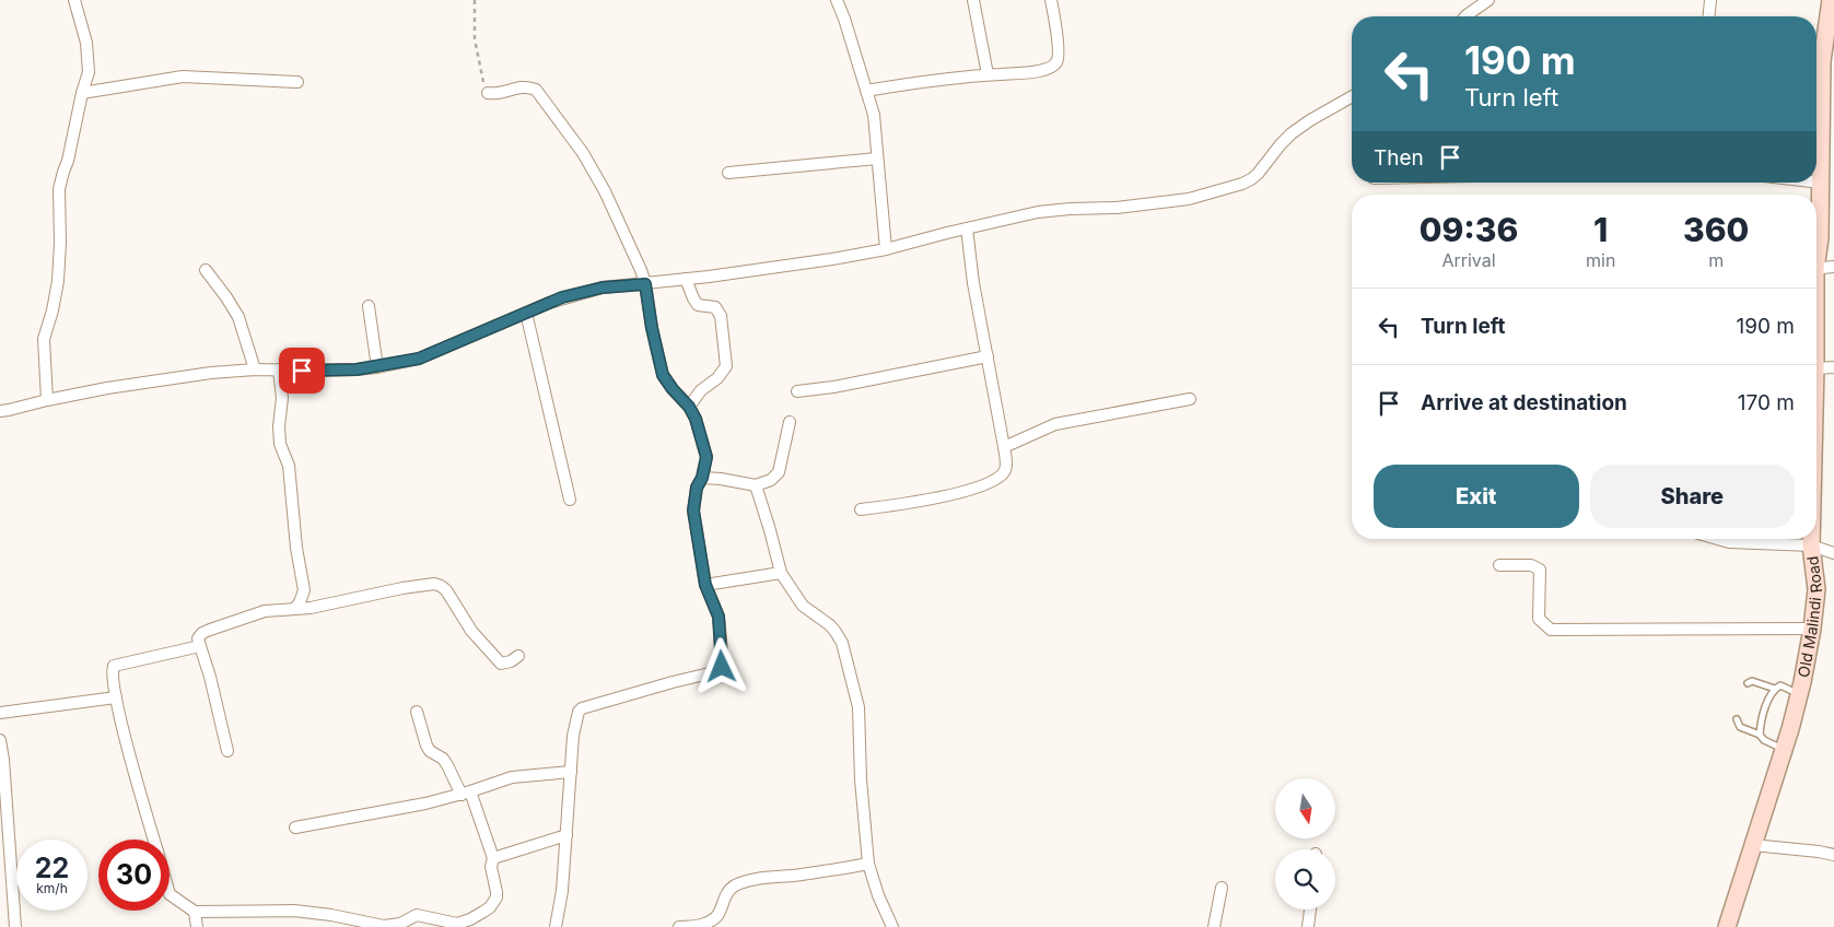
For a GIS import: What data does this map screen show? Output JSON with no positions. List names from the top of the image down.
{
  "streets": {
    "main road": ["Old Malindi Road"]
  },
  "north": "bottom",
  "page": {
    "turn": ["190 m", "Turn left"],
    "then": "Then",
    "eta": [
      "09:36",
      "Arrival",
      "1",
      "min",
      "360",
      "m"
    ],
    "list": [
      {
        "name": "Turn left",
        "value": "190 m"
      },
      {
        "name": "Arrive at destination",
        "value": "170 m"
      }
    ],
    "buttons": ["Exit", "Share"],
    "speed": "22 km/h",
    "limit": "30"
  }
}
